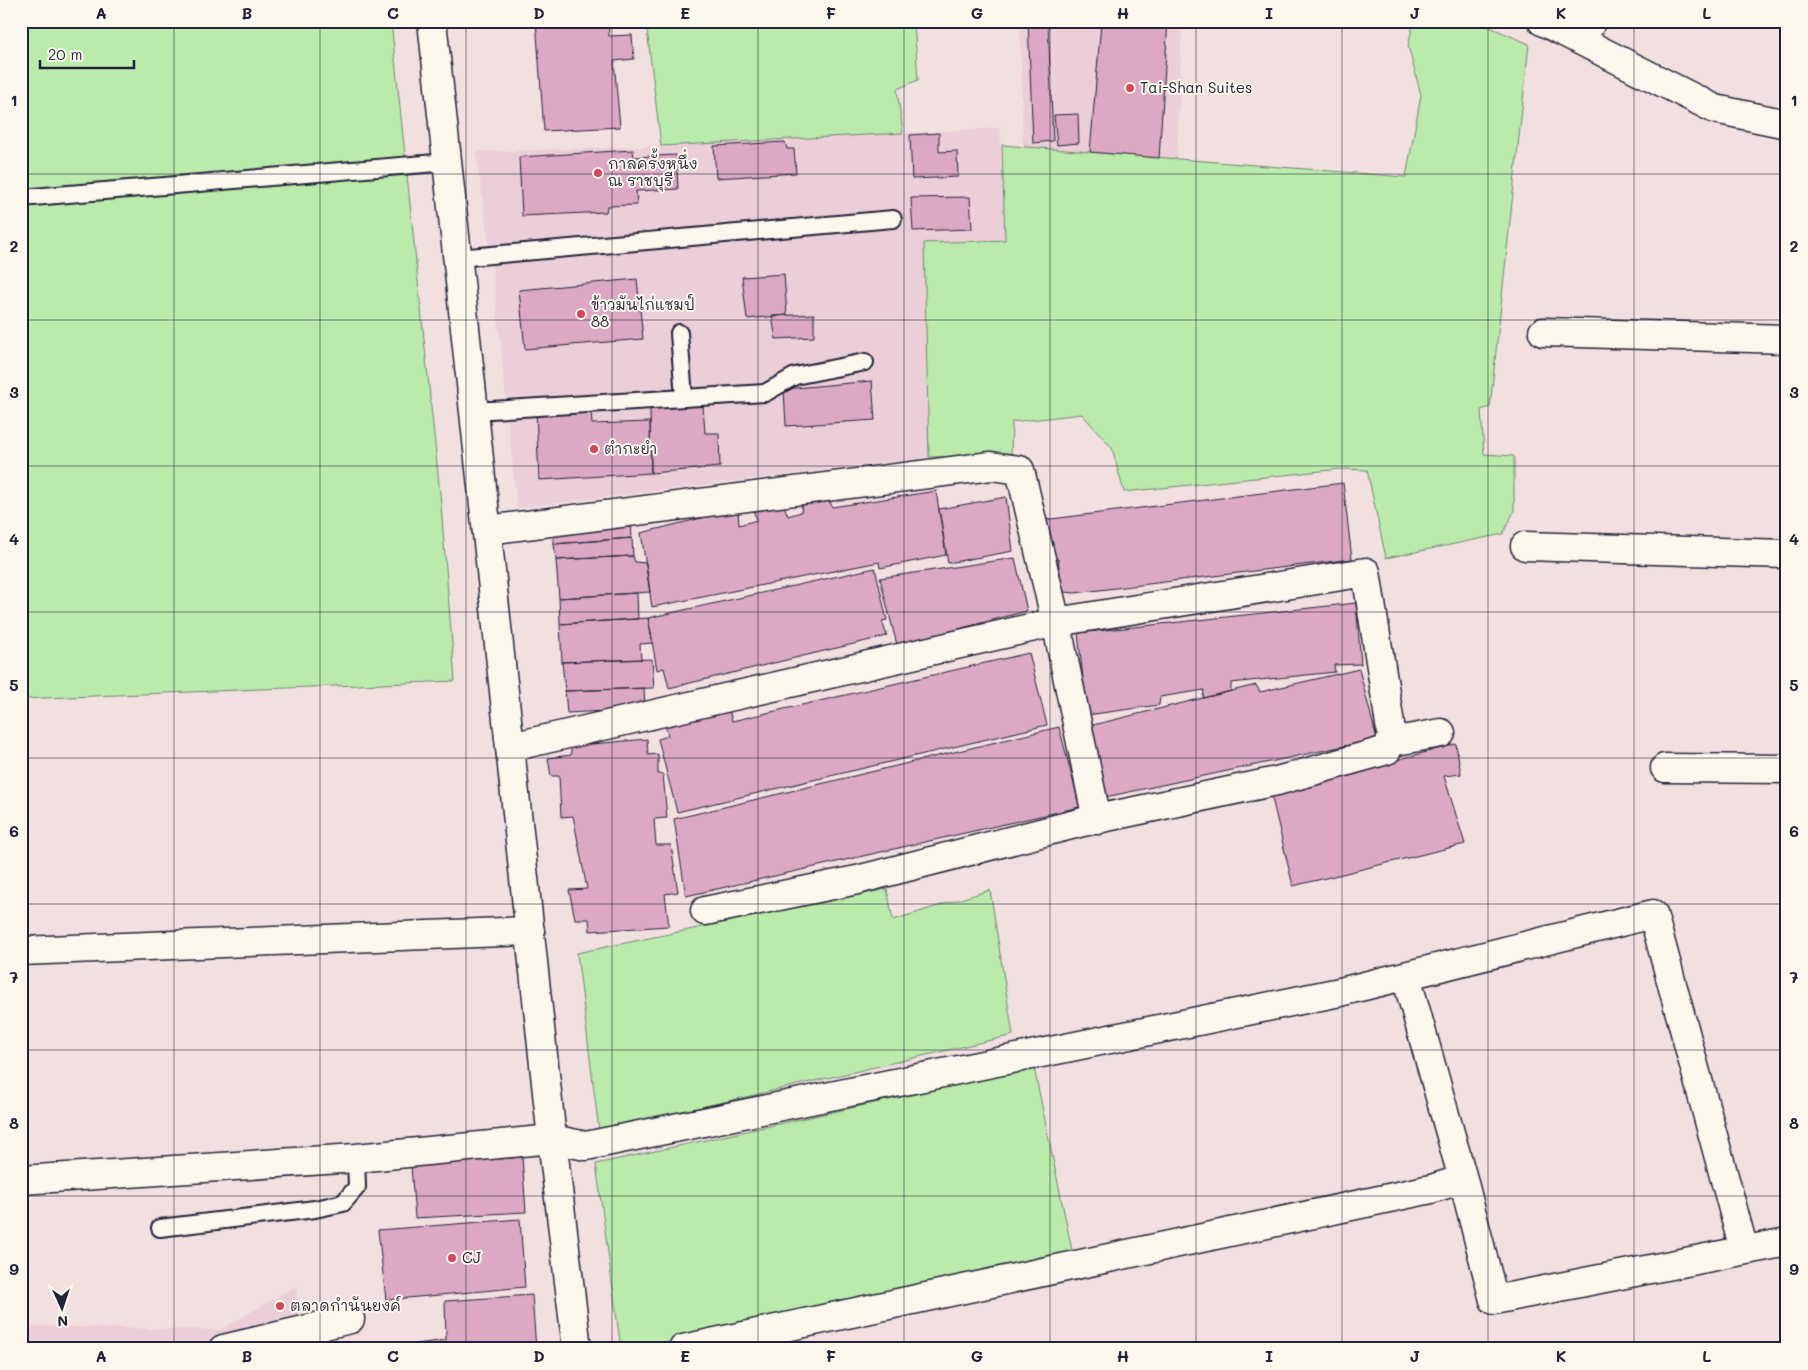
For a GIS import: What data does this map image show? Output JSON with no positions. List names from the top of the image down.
{
  "places": [
    "Tai-Shan Suites",
    "กาลครั้งหนึ่ง ณ ราชบุรี",
    "ข้าวมันไก่แชมป์ 88",
    "ตำกะยำ",
    "CJ",
    "ตลาดกำนันยงค์"
  ],
  "scale_bar": "20 m",
  "north": "bottom",
  "grid": {
    "columns": [
      "A",
      "B",
      "C",
      "D",
      "E",
      "F",
      "G",
      "H",
      "I",
      "J",
      "K",
      "L"
    ],
    "rows": [
      "1",
      "2",
      "3",
      "4",
      "5",
      "6",
      "7",
      "8",
      "9"
    ]
  }
}
